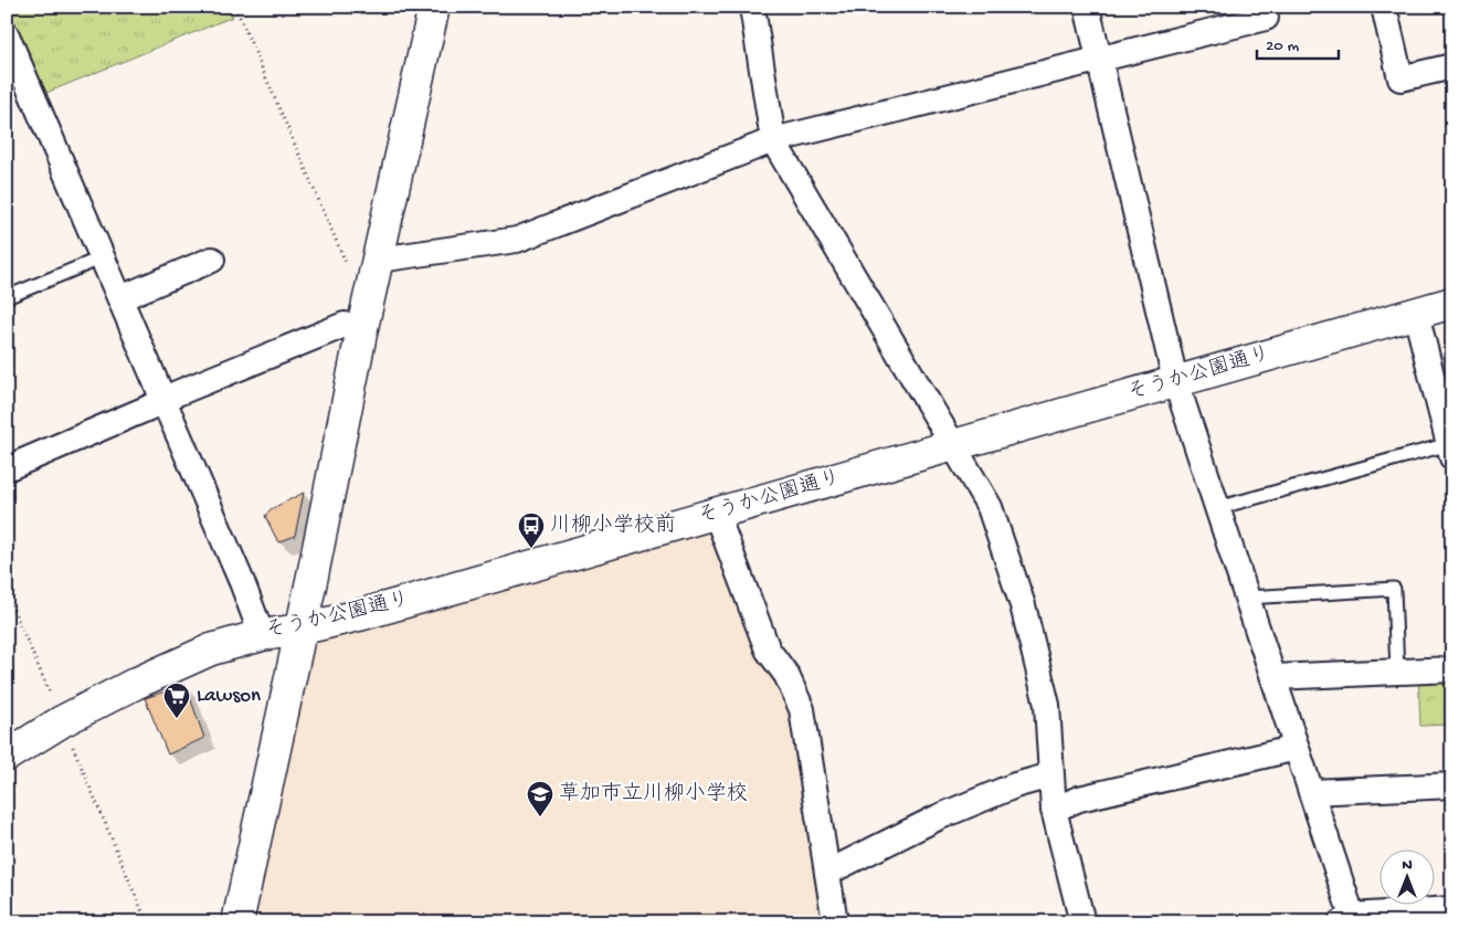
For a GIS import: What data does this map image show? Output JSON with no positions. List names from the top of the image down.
{
  "streets": {
    "street": ["そうか公園通り"]
  },
  "places": {
    "bus stop": ["川柳小学校前"],
    "supermarket": ["Lawson"],
    "school or university": ["草加市立川柳小学校"]
  },
  "scale_bar": "20 m",
  "north": "top"
}
